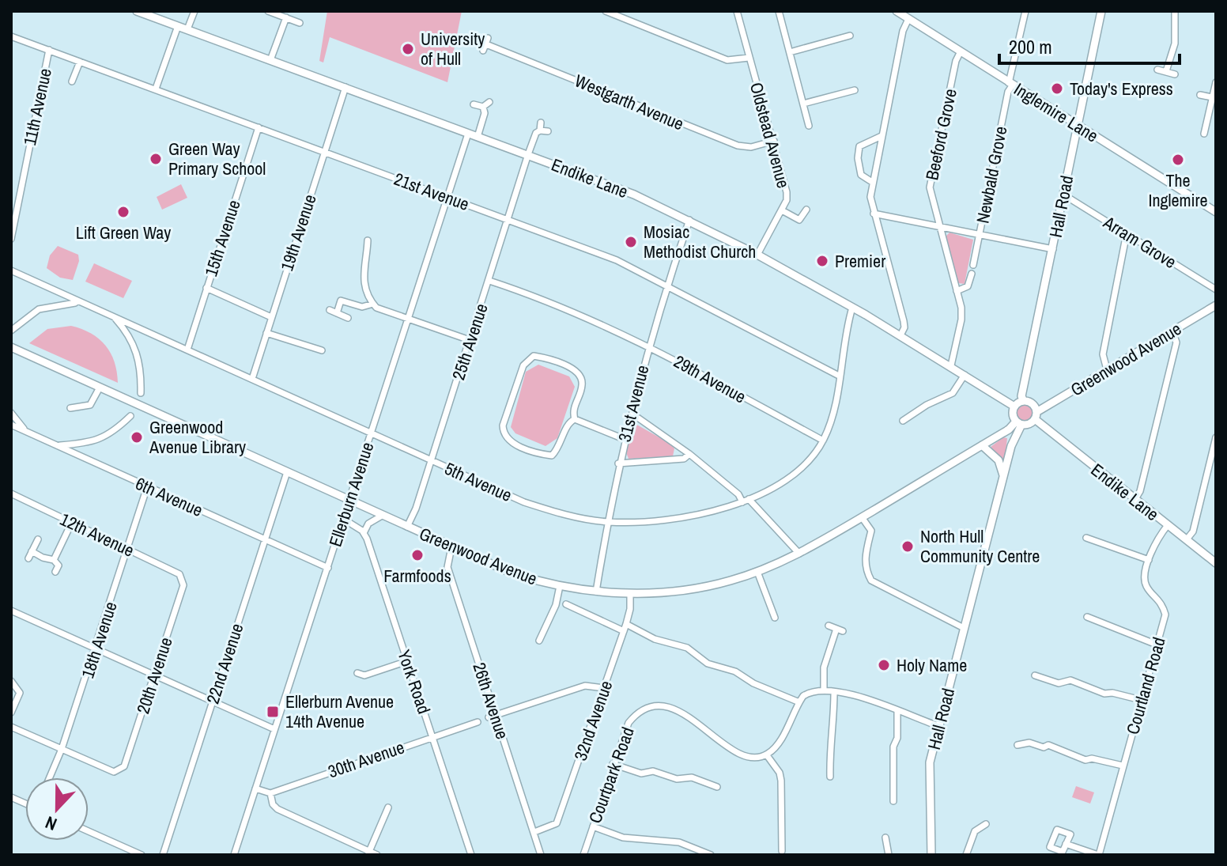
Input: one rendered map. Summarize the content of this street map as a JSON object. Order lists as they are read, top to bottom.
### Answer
{
  "streets": {
    "street": [
      "Westgarth Avenue",
      "11th Avenue",
      "Inglemire Lane",
      "Beeford Grove",
      "Oldstead Avenue",
      "Newbald Grove",
      "Endike Lane",
      "21st Avenue",
      "Hall Road",
      "19th Avenue",
      "15th Avenue",
      "Arram Grove",
      "25th Avenue",
      "Greenwood Avenue",
      "29th Avenue",
      "31st Avenue",
      "5th Avenue",
      "Ellerburn Avenue",
      "6th Avenue",
      "12th Avenue",
      "18th Avenue",
      "22nd Avenue",
      "20th Avenue",
      "York Road",
      "Courtland Road",
      "26th Avenue",
      "32nd Avenue",
      "30th Avenue",
      "Courtpark Road"
    ]
  },
  "crossings": [
    ["Westgarth Avenue", "Oldstead Avenue"],
    ["11th Avenue", "21st Avenue"],
    ["Inglemire Lane", "Beeford Grove"],
    ["Inglemire Lane", "Newbald Grove"],
    ["Inglemire Lane", "Hall Road"],
    ["Oldstead Avenue", "Endike Lane"],
    ["Endike Lane", "Hall Road"],
    ["Endike Lane", "19th Avenue"],
    ["Endike Lane", "25th Avenue"],
    ["Endike Lane", "Greenwood Avenue"],
    ["Endike Lane", "31st Avenue"],
    ["Endike Lane", "5th Avenue"],
    ["Endike Lane", "Ellerburn Avenue"],
    ["Endike Lane", "Courtland Road"],
    ["21st Avenue", "19th Avenue"],
    ["21st Avenue", "15th Avenue"],
    ["21st Avenue", "25th Avenue"],
    ["21st Avenue", "31st Avenue"],
    ["21st Avenue", "5th Avenue"],
    ["21st Avenue", "Ellerburn Avenue"],
    ["Hall Road", "Arram Grove"],
    ["Hall Road", "Greenwood Avenue"],
    ["19th Avenue", "5th Avenue"],
    ["15th Avenue", "5th Avenue"],
    ["25th Avenue", "Greenwood Avenue"],
    ["25th Avenue", "29th Avenue"],
    ["25th Avenue", "5th Avenue"],
    ["Greenwood Avenue", "31st Avenue"],
    ["Greenwood Avenue", "Ellerburn Avenue"],
    ["Greenwood Avenue", "22nd Avenue"],
    ["Greenwood Avenue", "26th Avenue"],
    ["Greenwood Avenue", "32nd Avenue"],
    ["29th Avenue", "31st Avenue"],
    ["29th Avenue", "5th Avenue"],
    ["31st Avenue", "5th Avenue"],
    ["5th Avenue", "Ellerburn Avenue"],
    ["Ellerburn Avenue", "6th Avenue"],
    ["6th Avenue", "18th Avenue"],
    ["6th Avenue", "22nd Avenue"],
    ["12th Avenue", "18th Avenue"],
    ["12th Avenue", "20th Avenue"],
    ["18th Avenue", "20th Avenue"],
    ["York Road", "30th Avenue"],
    ["26th Avenue", "32nd Avenue"]
  ],
  "places": {
    "other": [
      "University of Hull",
      "Today's Express",
      "Green Way Primary School",
      "The Inglemire",
      "Lift Green Way",
      "Mosiac Methodist Church",
      "Premier",
      "Greenwood Avenue Library",
      "North Hull Community Centre",
      "Farmfoods",
      "Holy Name"
    ],
    "transit": ["Ellerburn Avenue 14th Avenue"]
  },
  "scale_bar": "200 m",
  "north": "bottom"
}
